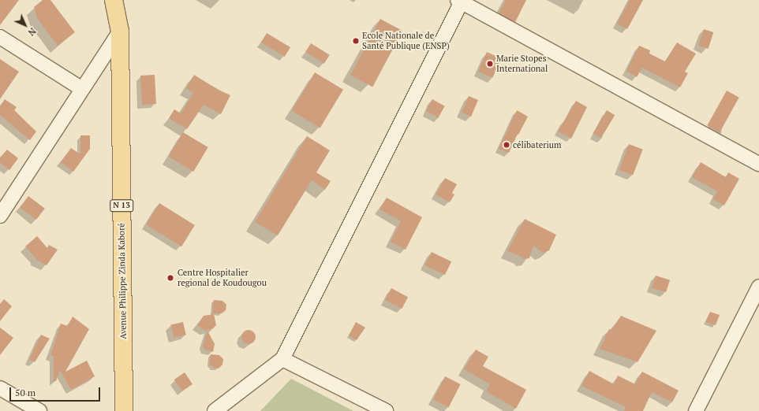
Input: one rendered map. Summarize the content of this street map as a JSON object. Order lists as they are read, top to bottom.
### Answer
{
  "streets": {
    "main road": ["N 13", "Avenue Philippe Zinda Kaboré"]
  },
  "places": [
    "Ecole Nationale de Santé Publique (ENSP)",
    "Marie Stopes International",
    "célibaterium",
    "Centre Hospitalier regional de Koudougou"
  ],
  "scale_bar": "50 m",
  "north": "bottom right"
}
